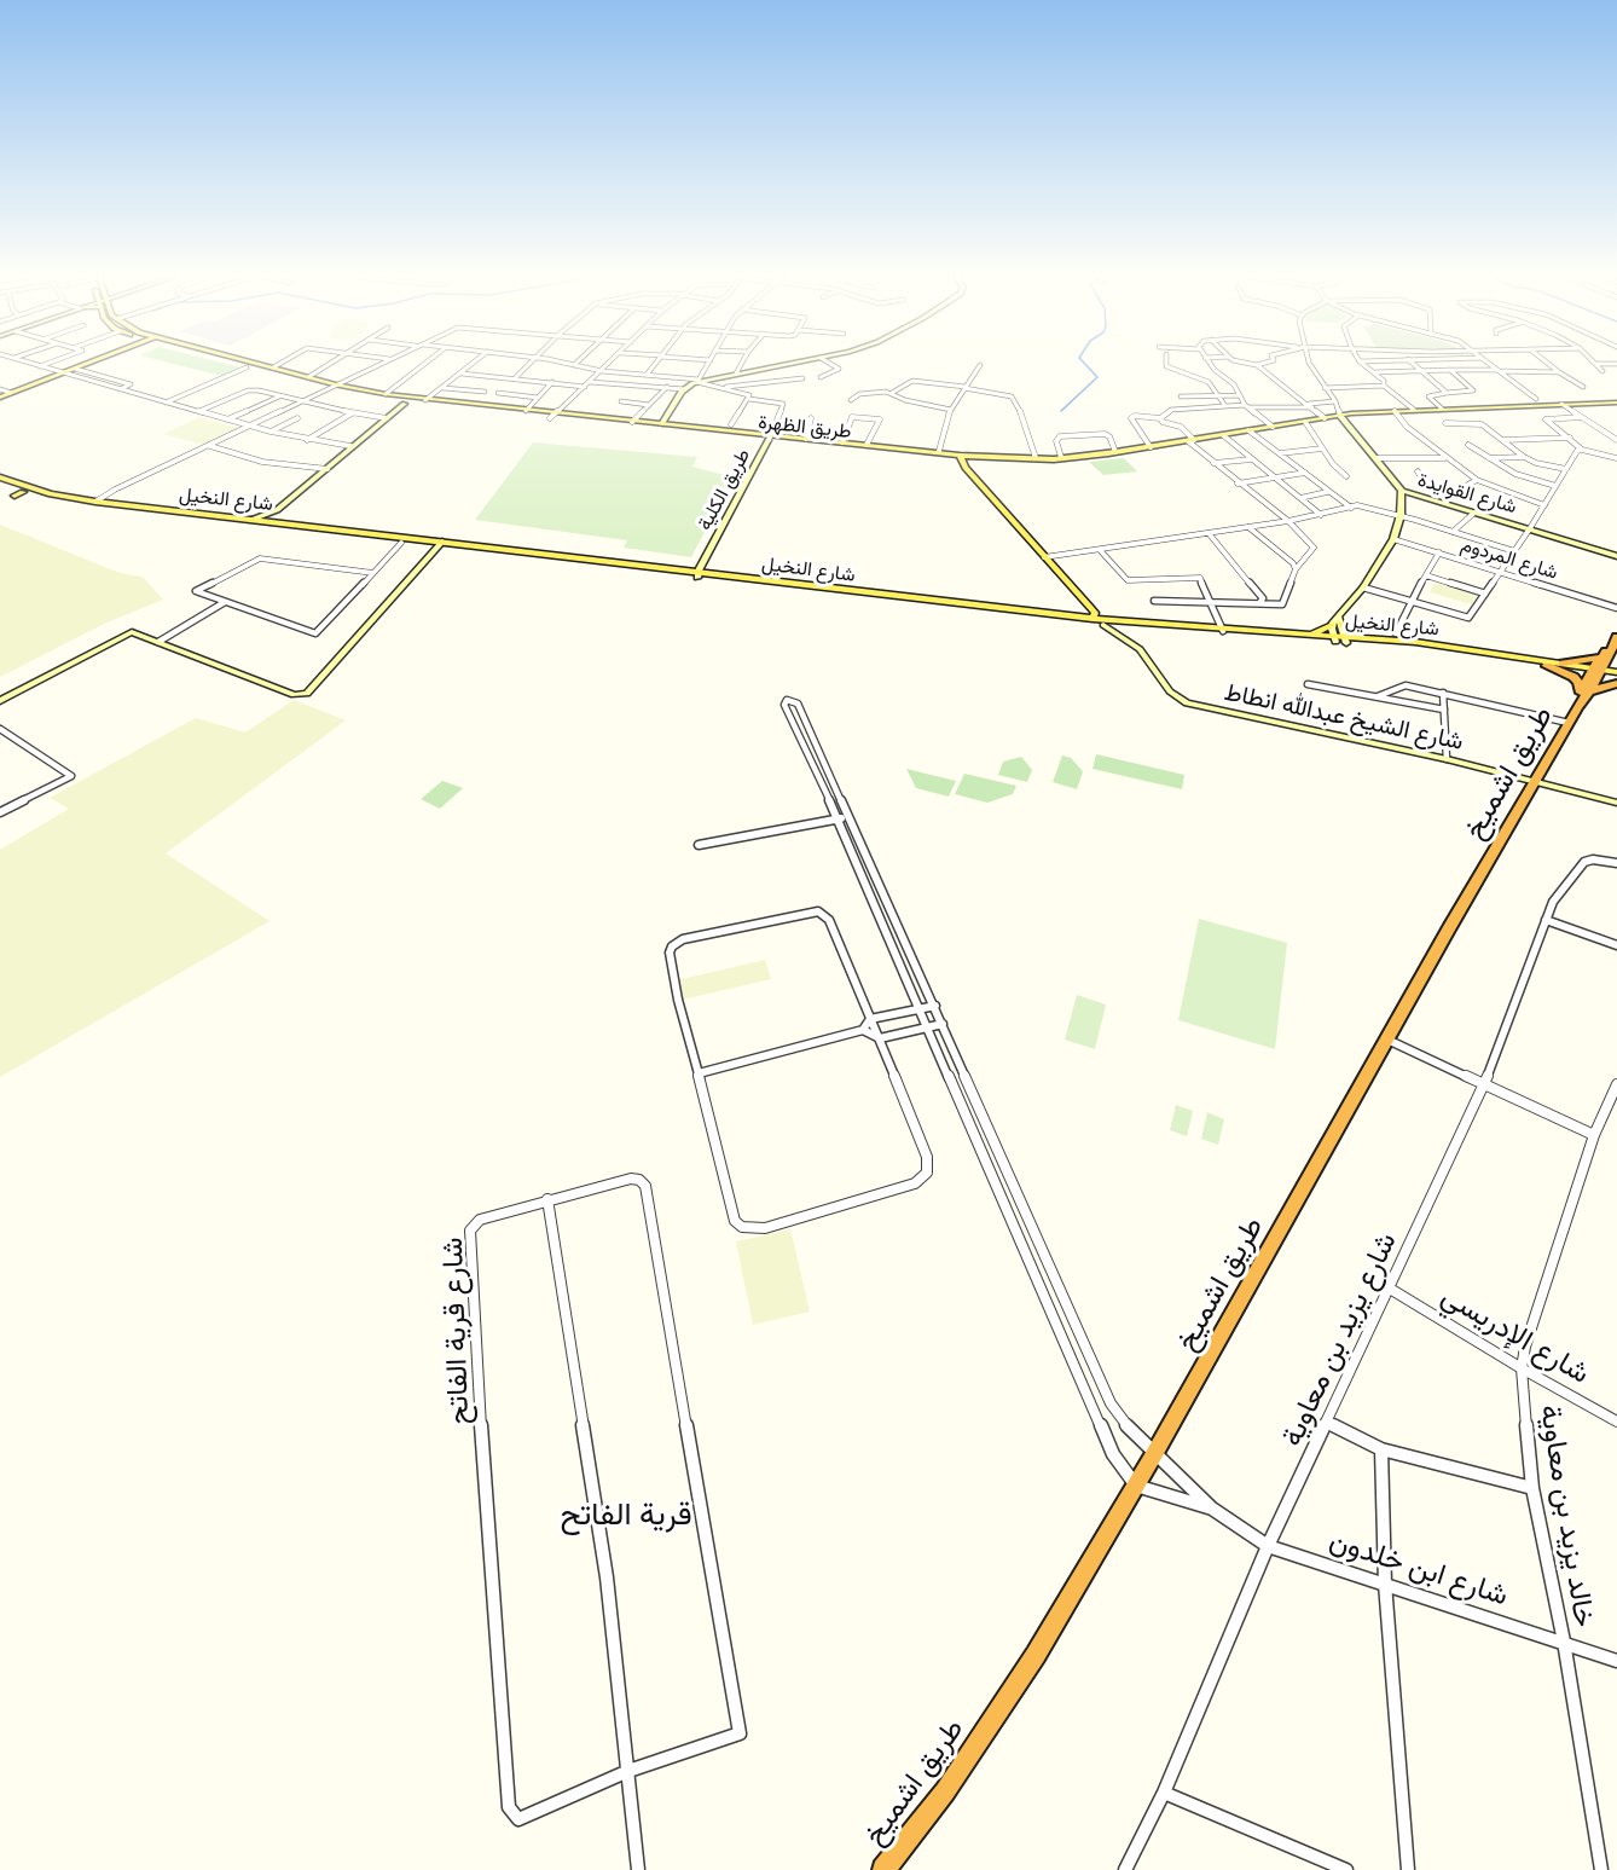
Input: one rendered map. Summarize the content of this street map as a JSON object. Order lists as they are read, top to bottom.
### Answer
{
  "streets": {
    "highway": ["طريق اشميخ"],
    "main road": [
      "طريق الظهرة",
      "طريق الكلية",
      "شارع القوايدة",
      "شارع النخيل",
      "شارع الشيخ عبدالله انطاط"
    ],
    "street": [
      "شارع المردوم",
      "شارع قرية الفاتح",
      "شارع الإدريسي",
      "شارع يزيد بن معاوية",
      "خالد يزيد بن معاوية",
      "شارع ابن خلدون"
    ]
  },
  "crossings": [
    ["طريق الظهرة", "طريق الكلية"],
    ["طريق الظهرة", "شارع القوايدة"],
    ["طريق الظهرة", "شارع الشيخ عبدالله انطاط"],
    ["طريق الكلية", "شارع النخيل"],
    ["شارع النخيل", "شارع الشيخ عبدالله انطاط"],
    ["شارع النخيل", "طريق اشميخ"],
    ["شارع الشيخ عبدالله انطاط", "طريق اشميخ"],
    ["شارع الإدريسي", "شارع يزيد بن معاوية"],
    ["شارع الإدريسي", "خالد يزيد بن معاوية"],
    ["شارع يزيد بن معاوية", "شارع ابن خلدون"],
    ["خالد يزيد بن معاوية", "شارع ابن خلدون"]
  ],
  "districts": ["قرية الفاتح"]
}
